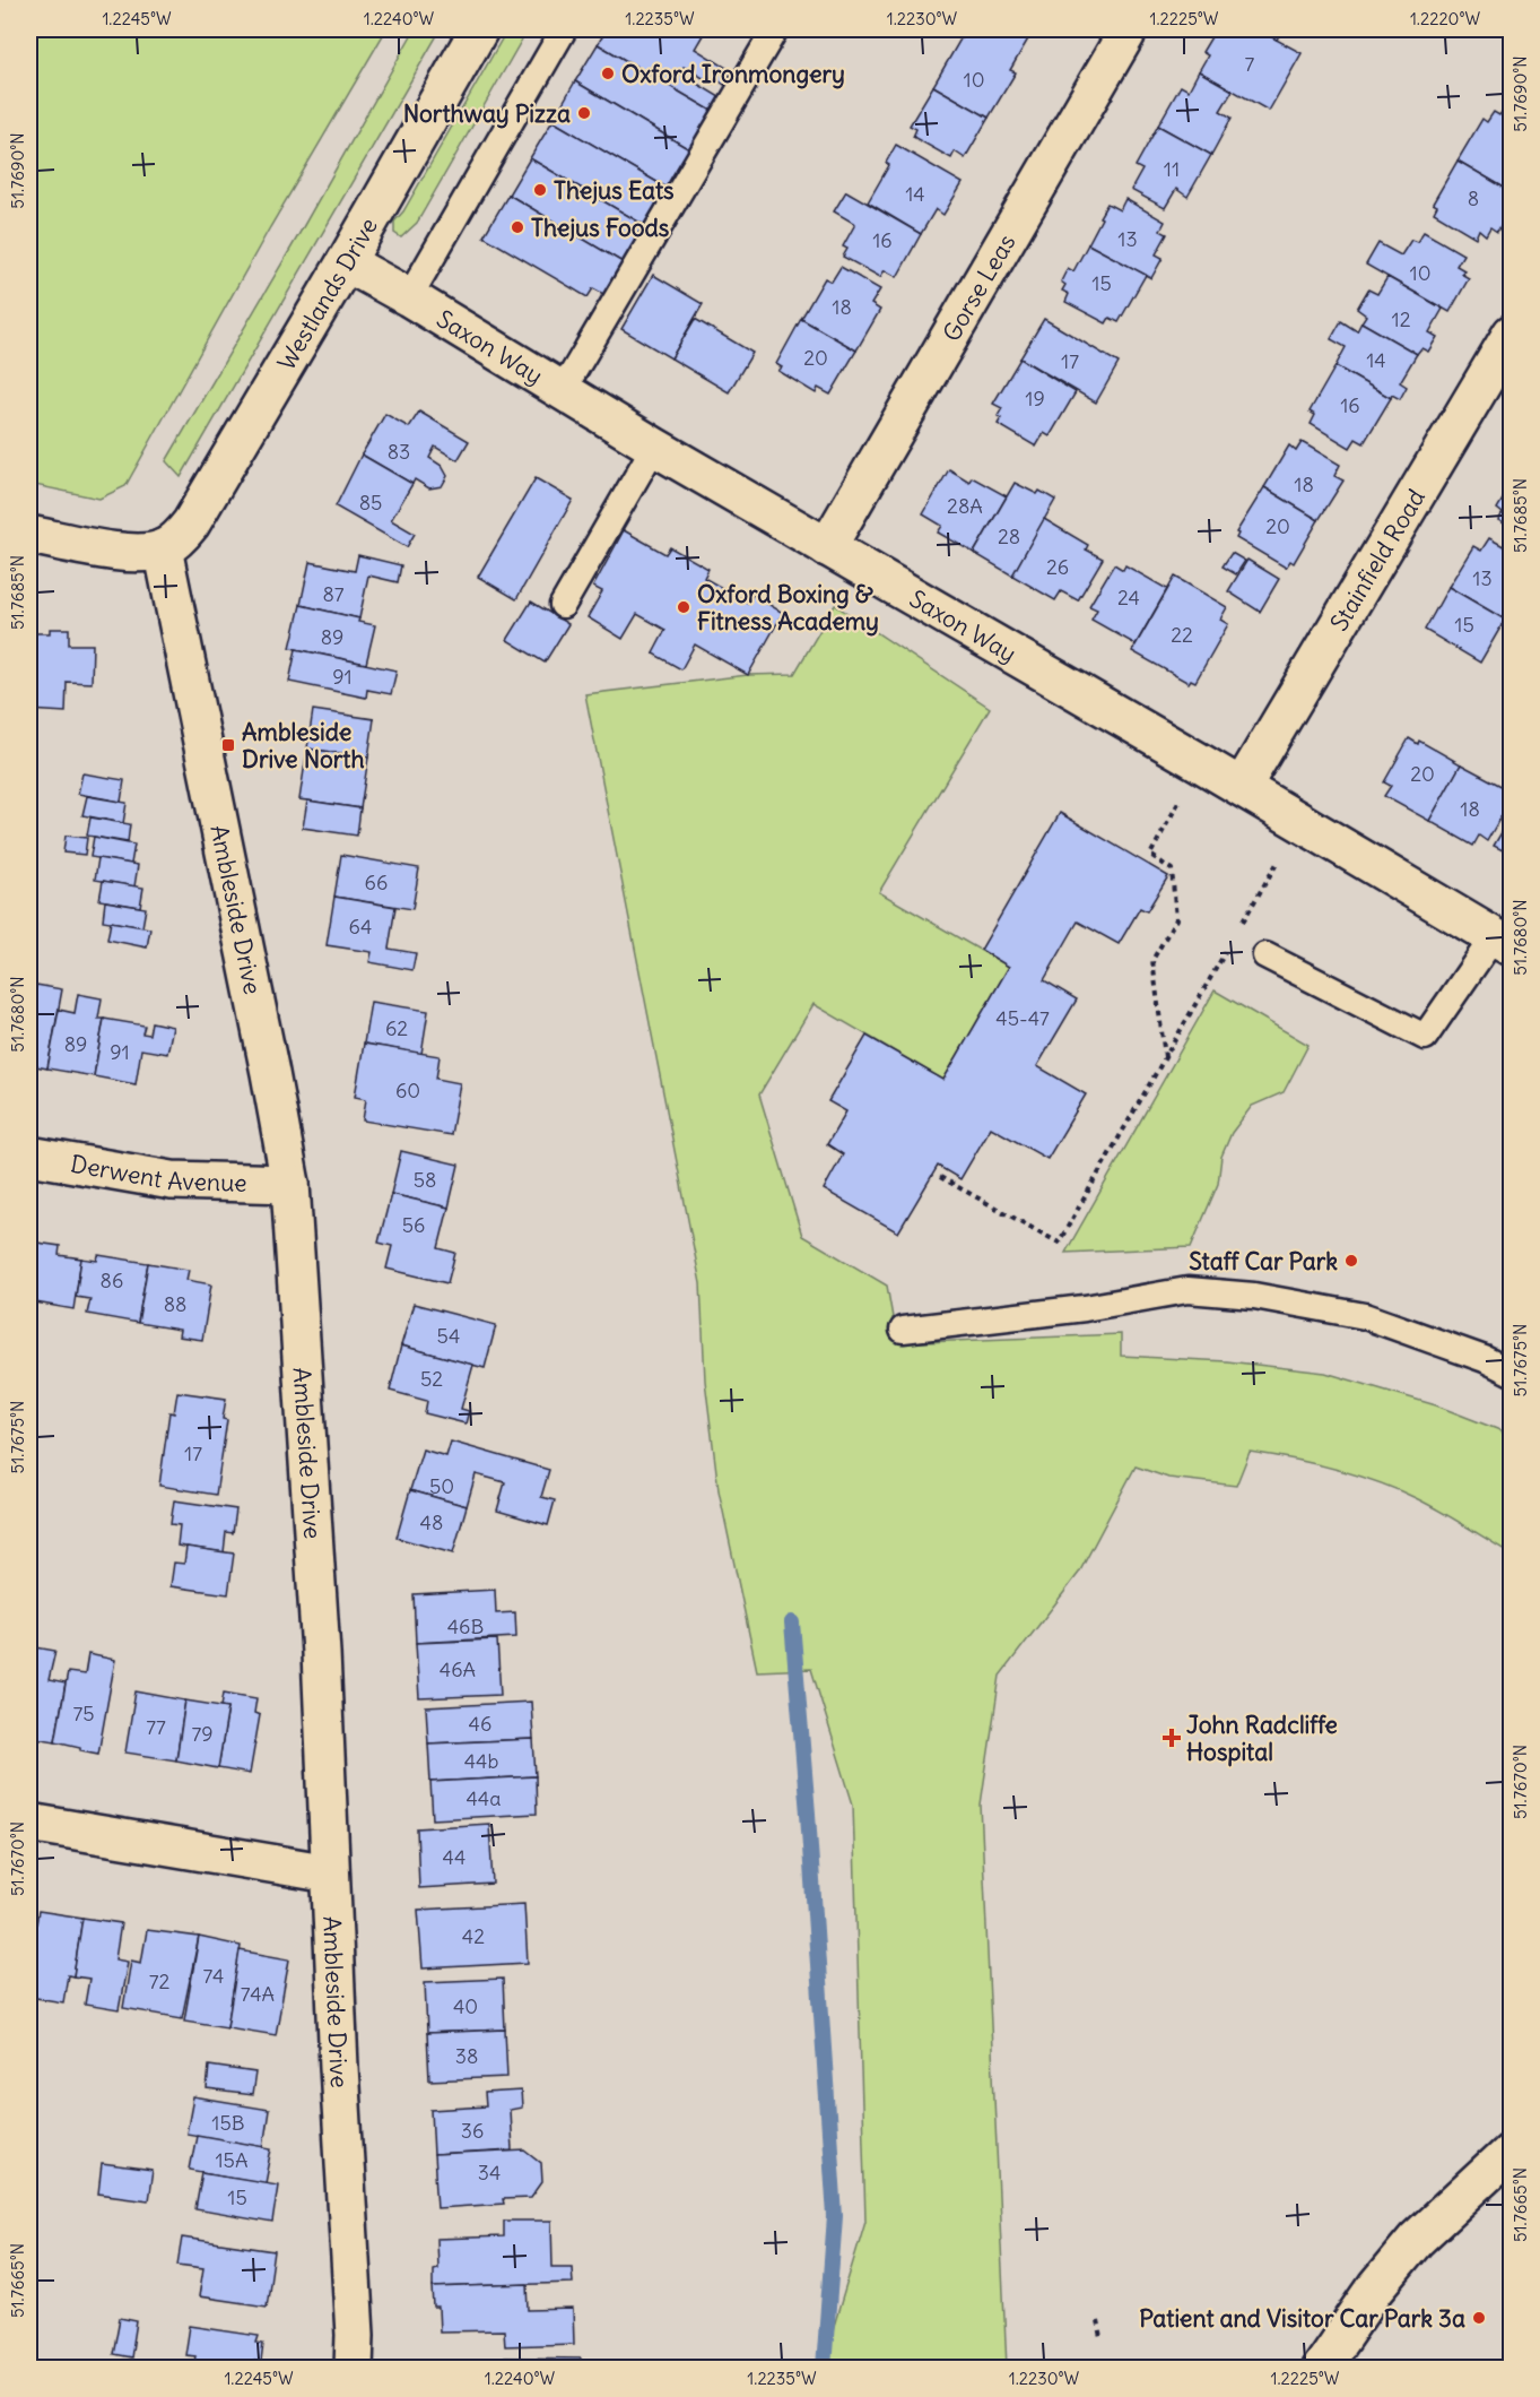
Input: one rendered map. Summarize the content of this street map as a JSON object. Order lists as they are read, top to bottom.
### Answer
{
  "streets": {
    "street": [
      "Gorse Leas",
      "Westlands Drive",
      "Saxon Way",
      "Stainfield Road",
      "Ambleside Drive",
      "Derwent Avenue"
    ]
  },
  "crossings": [
    ["Gorse Leas", "Saxon Way"],
    ["Westlands Drive", "Saxon Way"],
    ["Westlands Drive", "Ambleside Drive"],
    ["Saxon Way", "Stainfield Road"],
    ["Ambleside Drive", "Derwent Avenue"]
  ],
  "places": {
    "other": [
      "Oxford Ironmongery",
      "Northway Pizza",
      "Thejus Eats",
      "Thejus Foods",
      "Oxford Boxing & Fitness Academy",
      "Staff Car Park",
      "Patient and Visitor Car Park 3a"
    ],
    "transit": ["Ambleside Drive North"],
    "health": ["John Radcliffe Hospital"]
  },
  "house_numbers": [
    "7",
    "10",
    "11",
    "14",
    "8",
    "13",
    "16",
    "10",
    "15",
    "18",
    "12",
    "20",
    "14",
    "17",
    "19",
    "16",
    "83",
    "18",
    "85",
    "28A",
    "20",
    "28",
    "26",
    "13",
    "87",
    "24",
    "15",
    "22",
    "89",
    "91",
    "20",
    "18",
    "66",
    "64",
    "45-47",
    "62",
    "89",
    "91",
    "60",
    "58",
    "56",
    "86",
    "88",
    "54",
    "52",
    "17",
    "50",
    "48",
    "46B",
    "46A",
    "75",
    "46",
    "77",
    "79",
    "44b",
    "44a",
    "44",
    "42",
    "74",
    "72",
    "74A",
    "40",
    "38",
    "15B",
    "36",
    "15A",
    "34",
    "15"
  ],
  "coordinates": [
    "1.2245°W",
    "1.2240°W",
    "1.2235°W",
    "1.2230°W",
    "1.2225°W",
    "1.2220°W",
    "51.7690°N",
    "51.7685°N",
    "51.7680°N",
    "51.7675°N",
    "51.7670°N",
    "51.7665°N"
  ]
}
